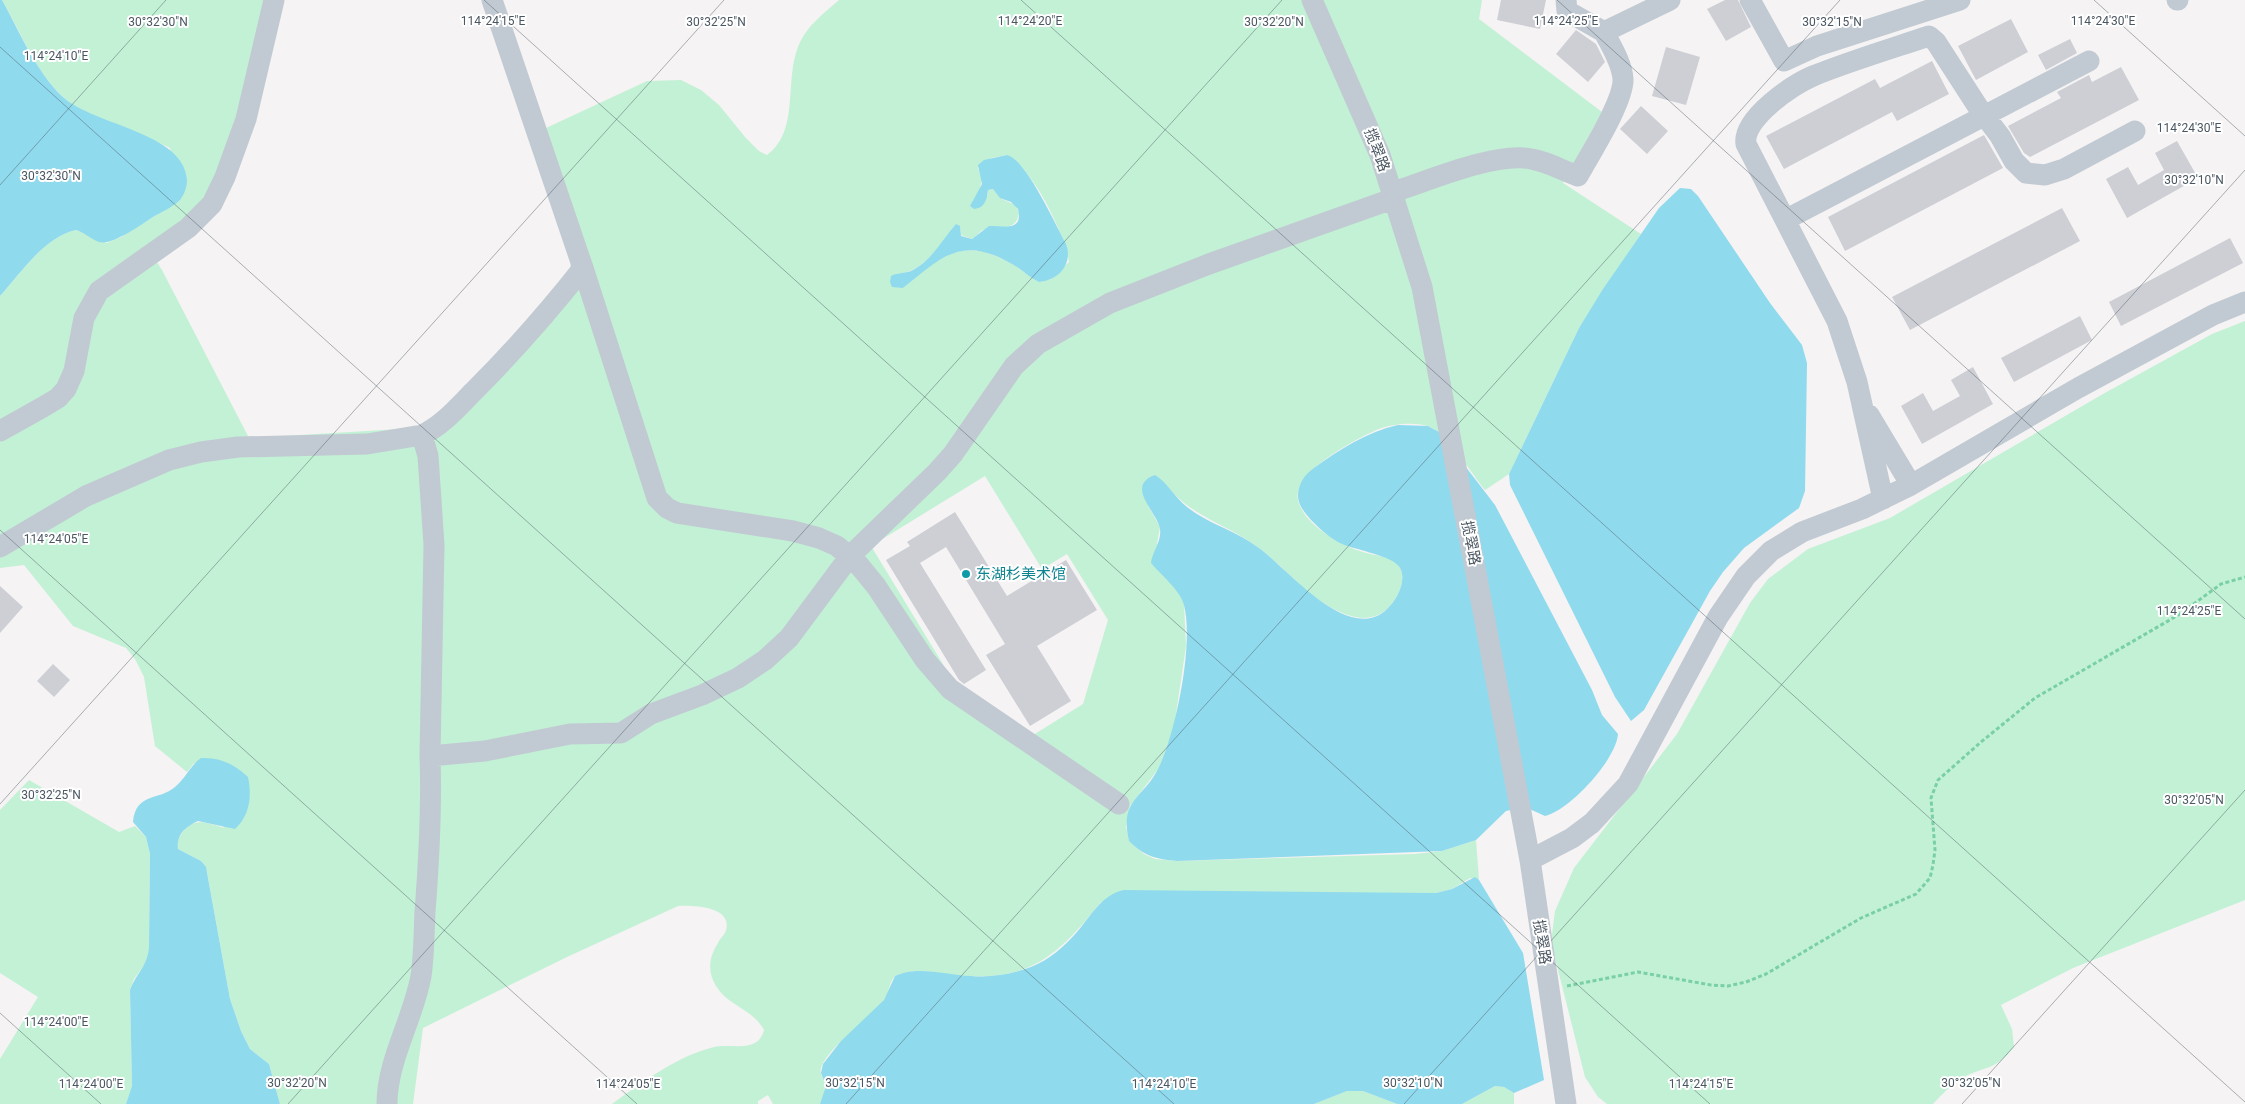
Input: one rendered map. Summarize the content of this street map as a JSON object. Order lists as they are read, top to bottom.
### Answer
{
  "streets": {
    "street": ["揽翠路"]
  },
  "places": ["东湖杉美术馆"],
  "coordinates": [
    "114°24'15\"E",
    "114°24'20\"E",
    "114°24'25\"E",
    "114°24'30\"E",
    "30°32'30\"N",
    "30°32'25\"N",
    "30°32'20\"N",
    "30°32'15\"N",
    "114°24'10\"E",
    "30°32'10\"N",
    "114°24'05\"E",
    "30°32'05\"N",
    "114°24'00\"E"
  ]
}
